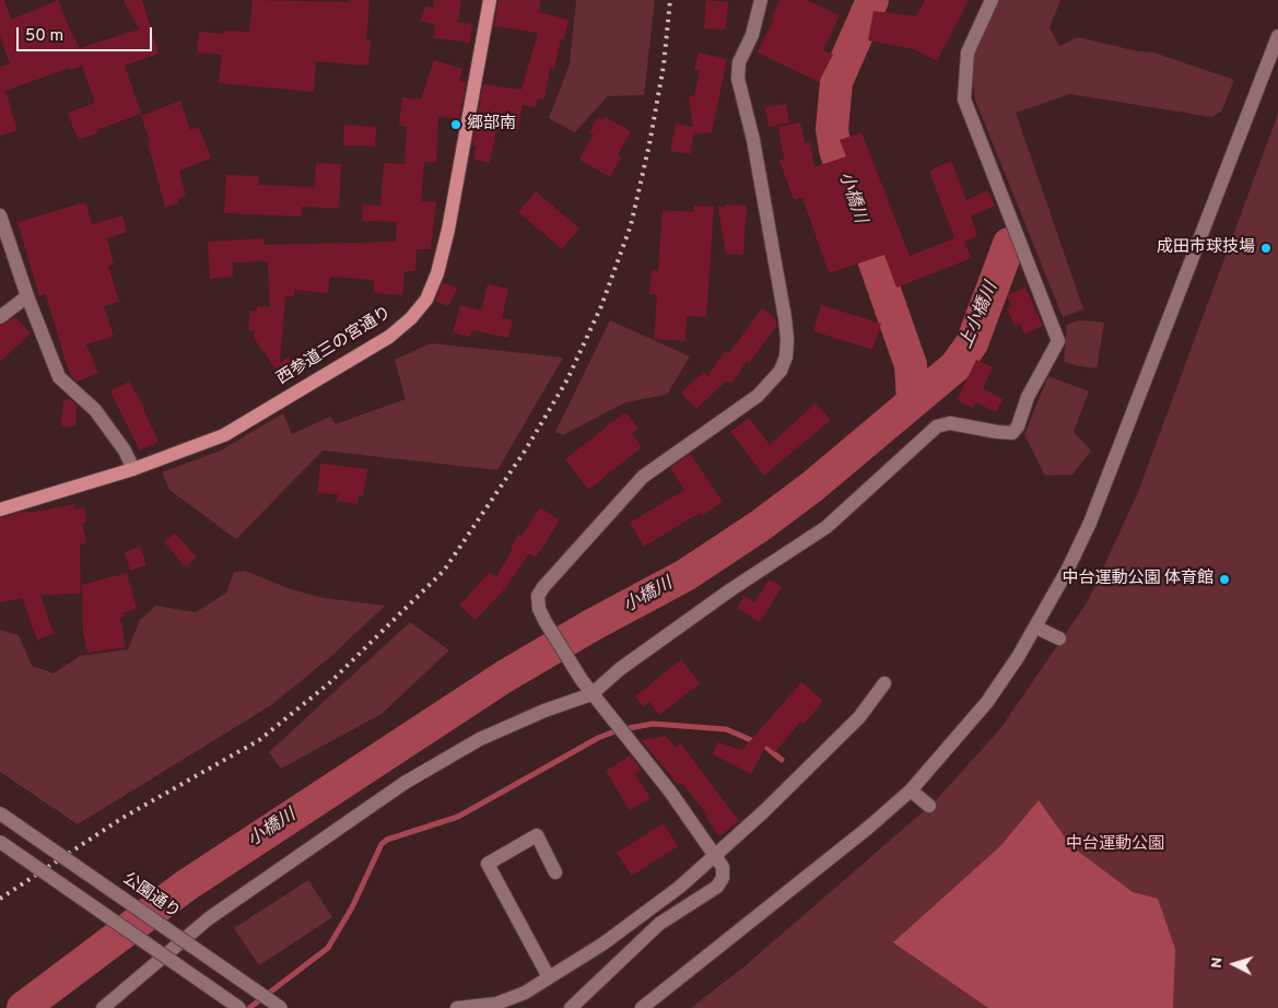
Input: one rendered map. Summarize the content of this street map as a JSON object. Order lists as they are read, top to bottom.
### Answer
{
  "streets": {
    "main road": ["西参道三の宮通り"],
    "street": ["公園通り"]
  },
  "water": ["小橋川", "上小橋川"],
  "parks": ["中台運動公園"],
  "places": ["郷部南", "成田市球技場", "中台運動公園 体育館"],
  "scale_bar": "50 m",
  "north": "left"
}
